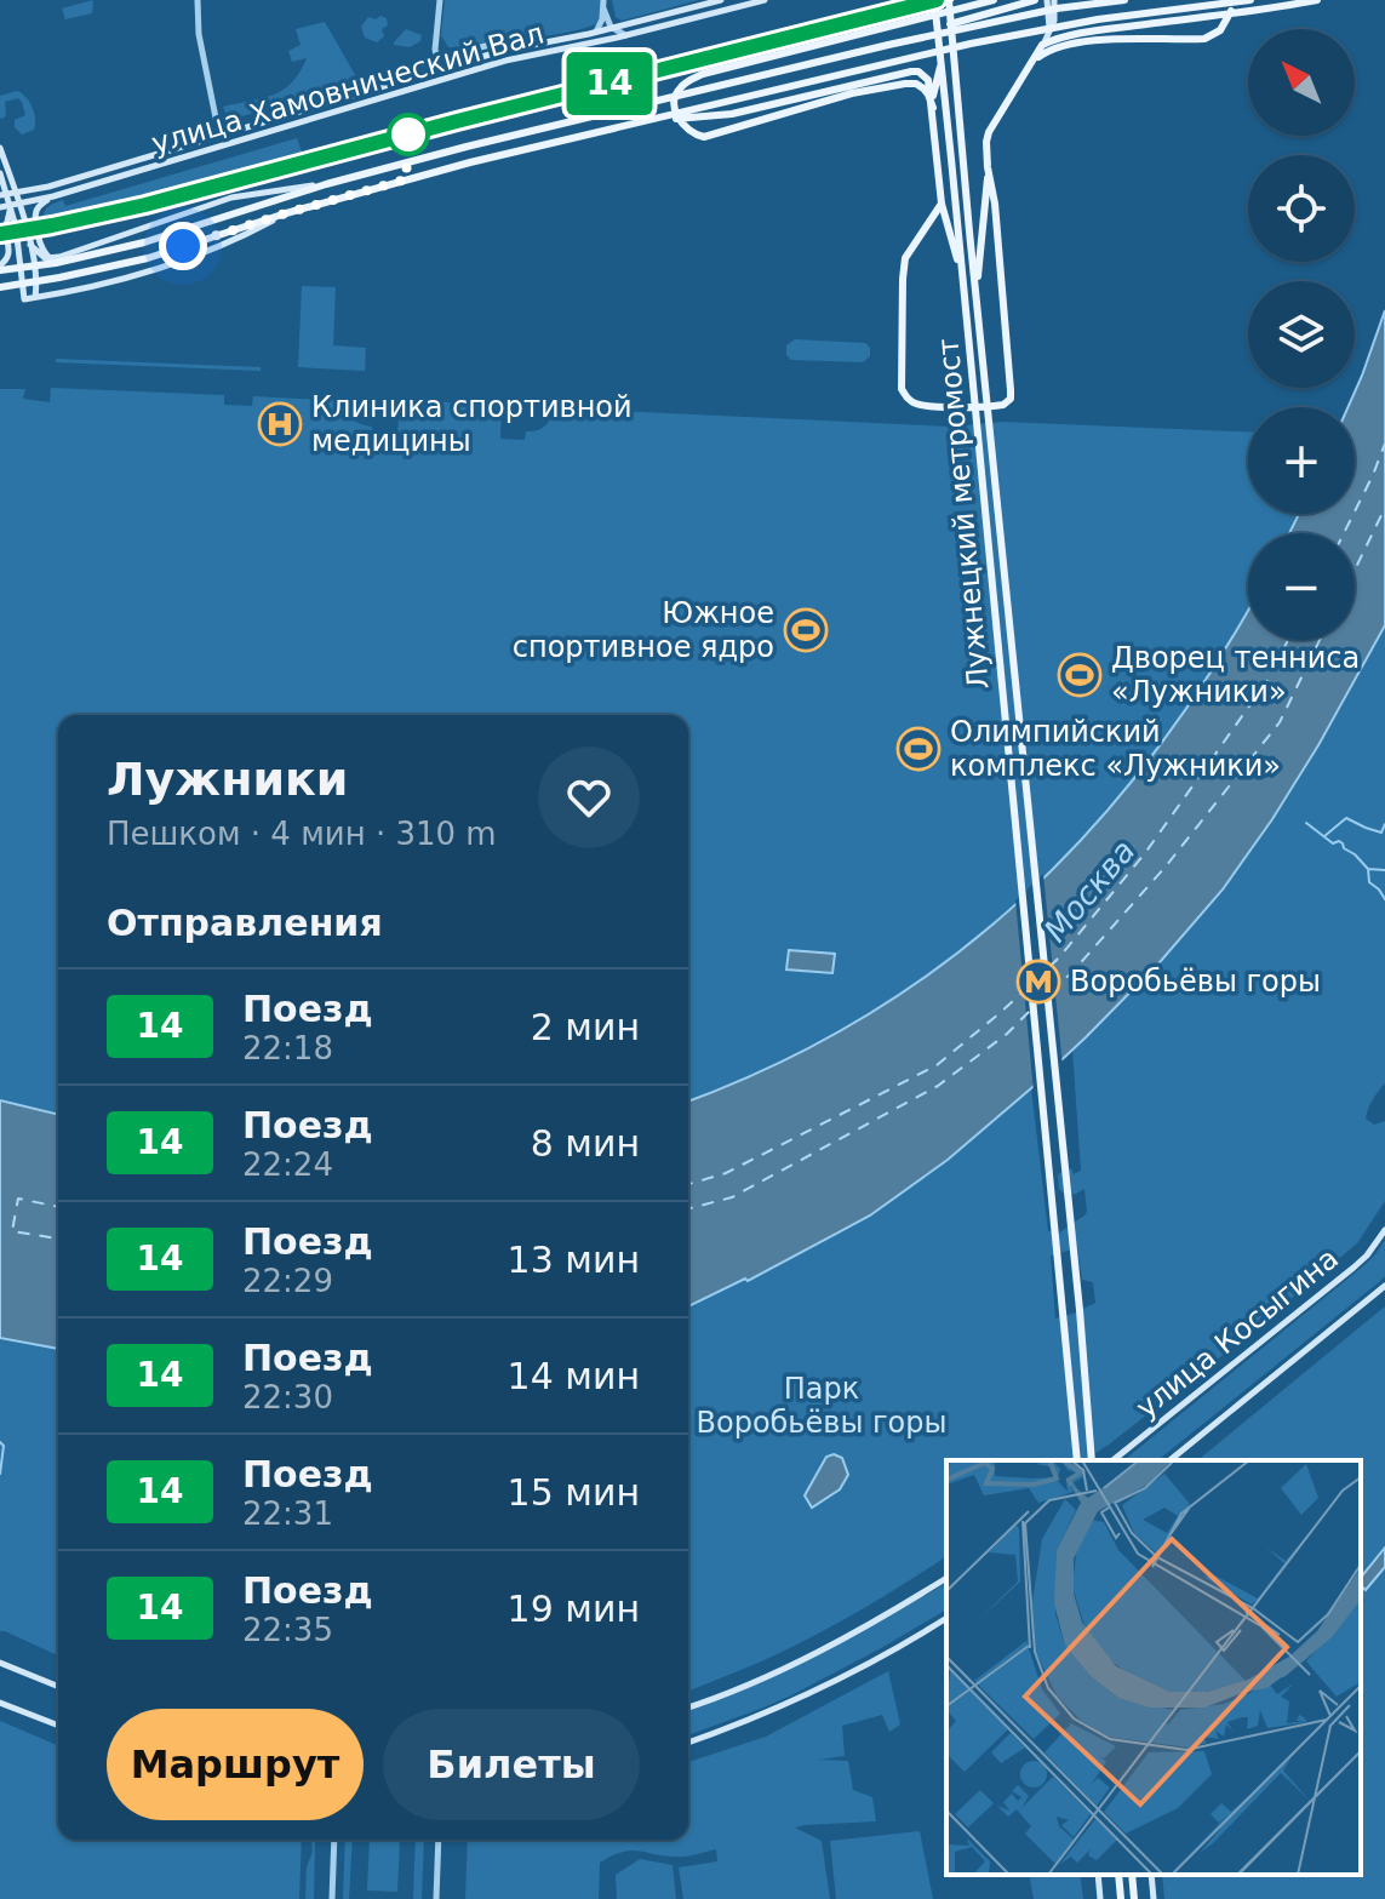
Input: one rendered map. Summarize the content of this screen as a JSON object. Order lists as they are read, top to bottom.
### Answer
{
  "streets": {
    "main road": ["улица Хамовнический Вал", "Лужнецкий метромост", "улица Косыгина"]
  },
  "water": ["Москва"],
  "parks": ["Парк Воробьёвы горы"],
  "places": {
    "hospital": ["Клиника спортивной медицины"],
    "sports": ["Южное спортивное ядро", "Дворец тенниса «Лужники»", "Олимпийский комплекс «Лужники»"],
    "metro station": ["Воробьёвы горы"]
  },
  "north": "top left",
  "page": {
    "on_map": "14",
    "map_buttons": ["+", "−"],
    "heading": [
      ["Лужники", "Пешком · 4 мин · 310 m"],
      "Отправления"
    ],
    "list": [
      {
        "mark": "14",
        "name": "Поезд",
        "note": "22:18",
        "value": "2 мин"
      },
      {
        "mark": "14",
        "name": "Поезд",
        "note": "22:24",
        "value": "8 мин"
      },
      {
        "mark": "14",
        "name": "Поезд",
        "note": "22:29",
        "value": "13 мин"
      },
      {
        "mark": "14",
        "name": "Поезд",
        "note": "22:30",
        "value": "14 мин"
      },
      {
        "mark": "14",
        "name": "Поезд",
        "note": "22:31",
        "value": "15 мин"
      },
      {
        "mark": "14",
        "name": "Поезд",
        "note": "22:35",
        "value": "19 мин"
      }
    ],
    "buttons": ["Маршрут", "Билеты"]
  }
}
